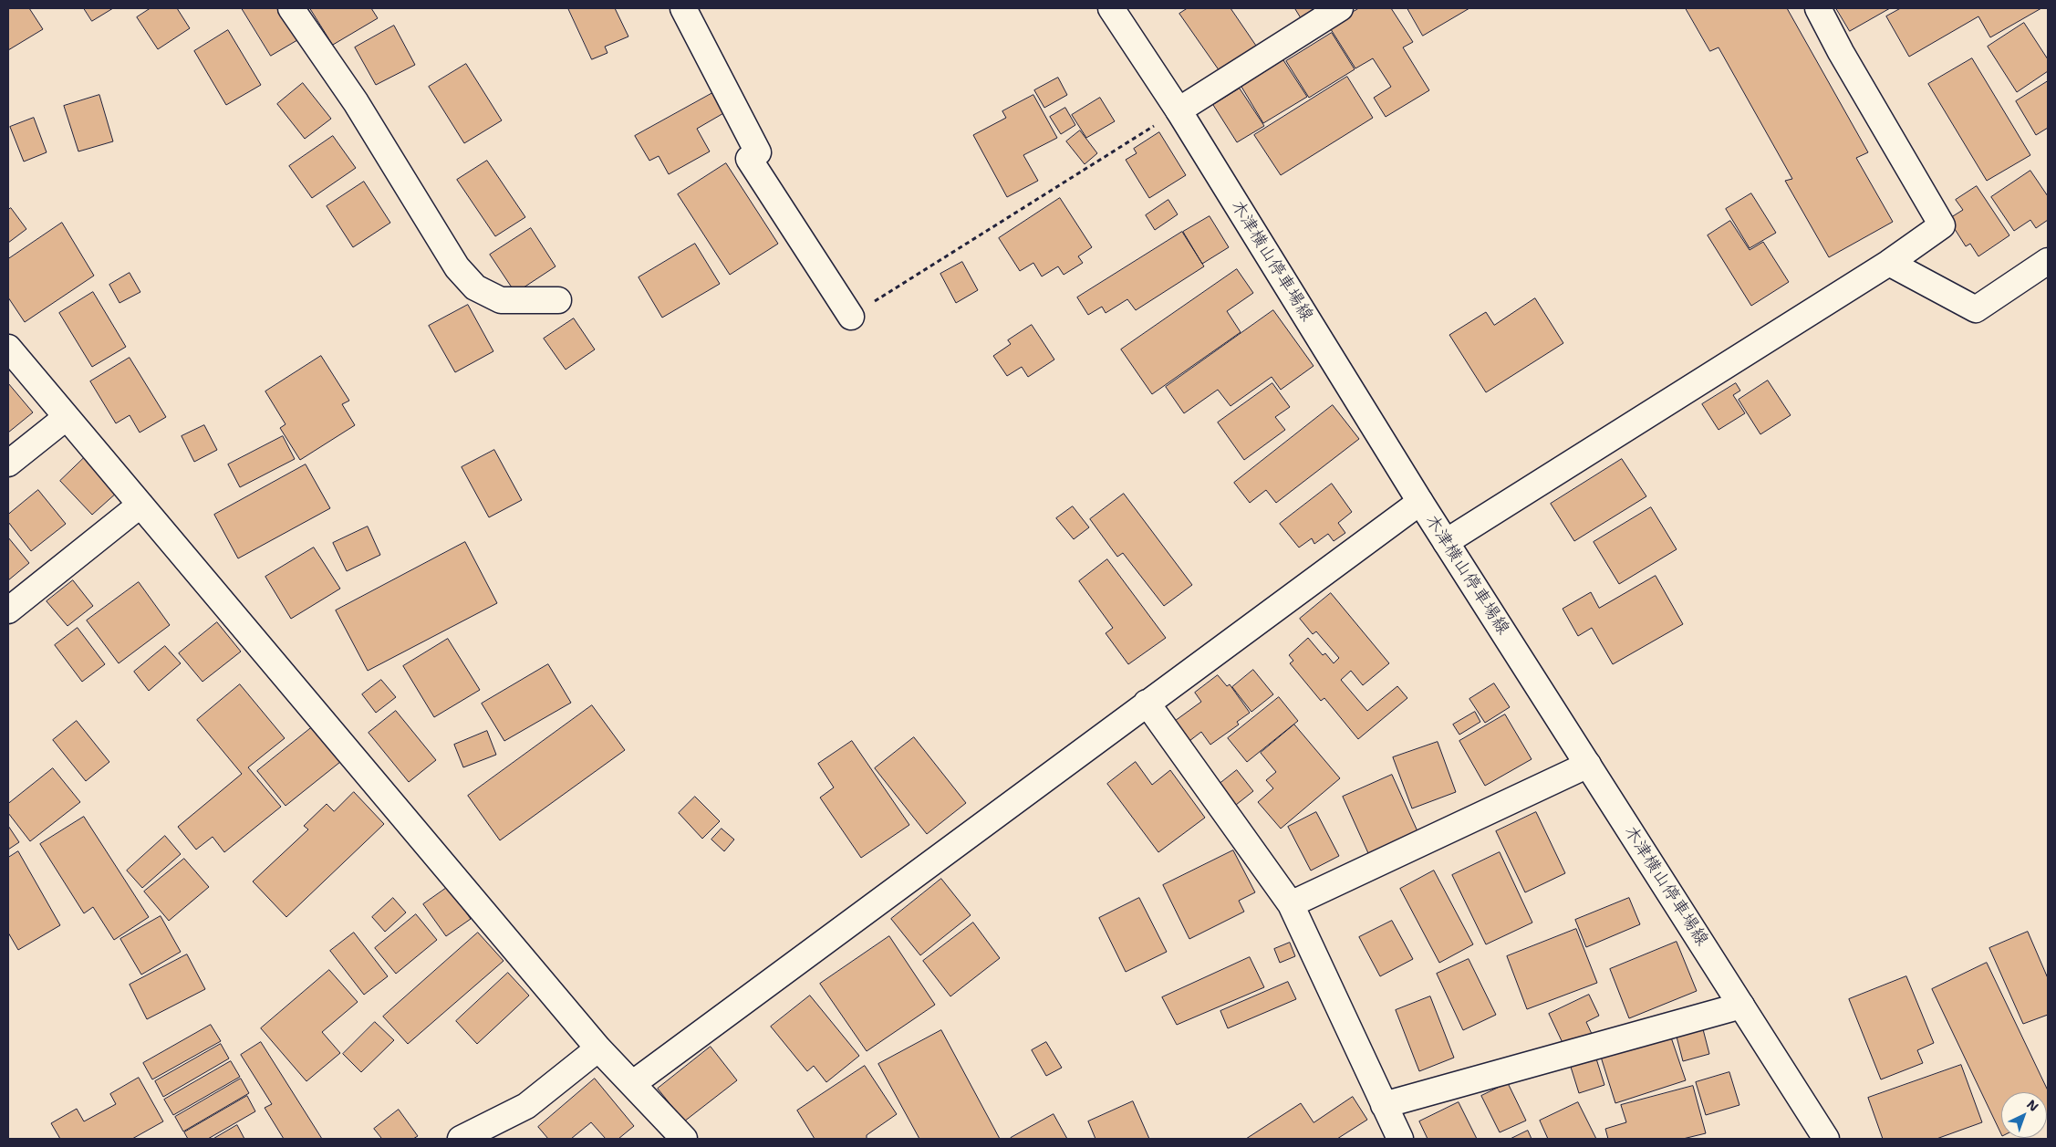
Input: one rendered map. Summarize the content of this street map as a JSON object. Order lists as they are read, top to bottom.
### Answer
{
  "streets": {
    "street": ["木津横山停車場線"]
  },
  "north": "top right"
}
